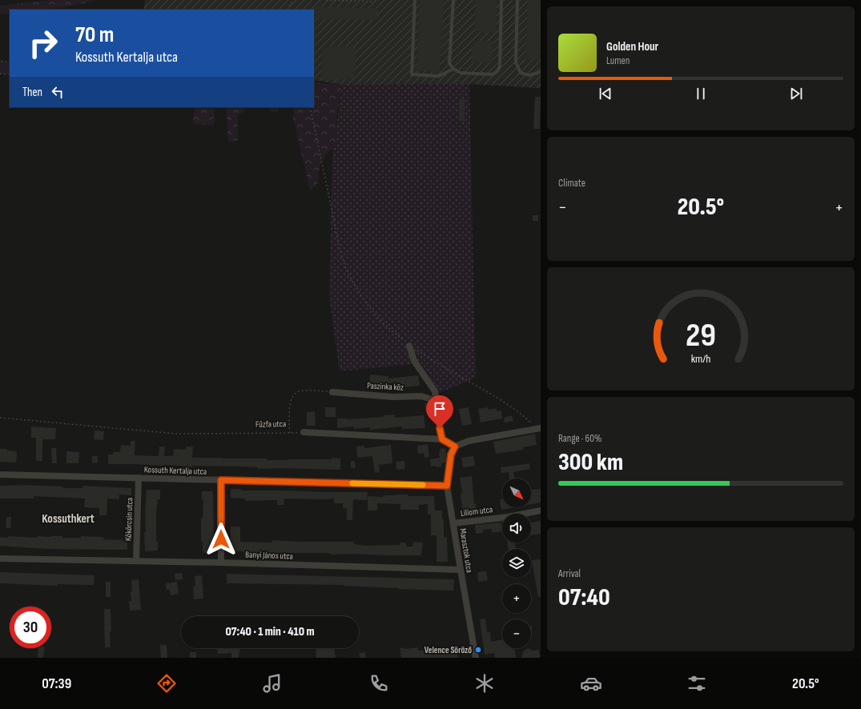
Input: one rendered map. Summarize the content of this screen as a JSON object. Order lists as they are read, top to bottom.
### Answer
{
  "streets": {
    "street": [
      "Paszinka köz",
      "Kossuth Kertalja utca",
      "Liliom utca",
      "Kökörcsin utca",
      "Marasztok utca",
      "Banyi János utca"
    ],
    "path": ["Fűzfa utca"]
  },
  "crossings": [
    ["Kossuth Kertalja utca", "Kökörcsin utca"],
    ["Kossuth Kertalja utca", "Marasztok utca"],
    ["Liliom utca", "Marasztok utca"],
    ["Kökörcsin utca", "Banyi János utca"],
    ["Marasztok utca", "Banyi János utca"]
  ],
  "districts": ["Kossuthkert"],
  "places": ["Velence Söröző"],
  "north": "bottom right",
  "page": {
    "turn": ["70 m", "Kossuth Kertalja utca"],
    "song": ["Golden Hour", "Lumen"],
    "then": "Then",
    "tile": [
      "Climate",
      ["Range · 60%", "300 km"],
      ["Arrival", "07:40"]
    ],
    "heat": ["−", "20.5°", "+"],
    "map_buttons": ["+", "−"],
    "limit": "30",
    "trip": "07:40 · 1 min · 410 m",
    "tabs": ["07:39", "20.5°"],
    "gauge": ["29", "km/h"]
  }
}
